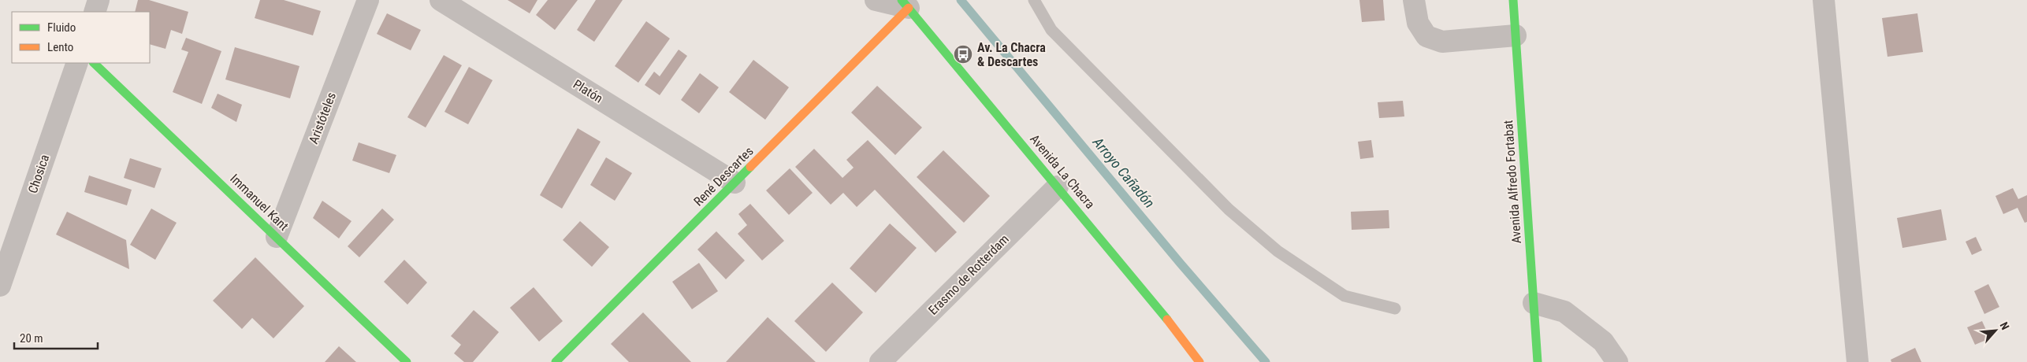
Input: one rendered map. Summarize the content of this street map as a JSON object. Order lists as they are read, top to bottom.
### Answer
{
  "streets": {
    "main road": [
      "Avenida La Chacra",
      "René Descartes",
      "Avenida Alfredo Fortabat",
      "Immanuel Kant"
    ],
    "street": [
      "Platón",
      "Aristóteles",
      "Chosica",
      "Erasmo de Rotterdam"
    ]
  },
  "crossings": [
    ["Platón", "René Descartes"],
    ["Aristóteles", "Immanuel Kant"],
    ["Avenida La Chacra", "René Descartes"],
    ["Avenida La Chacra", "Erasmo de Rotterdam"]
  ],
  "water": ["Arroyo Cañadón"],
  "places": {
    "bus stop": ["Av. La Chacra & Descartes"]
  },
  "legend": ["Fluido", "Lento"],
  "scale_bar": "20 m",
  "north": "top right"
}
